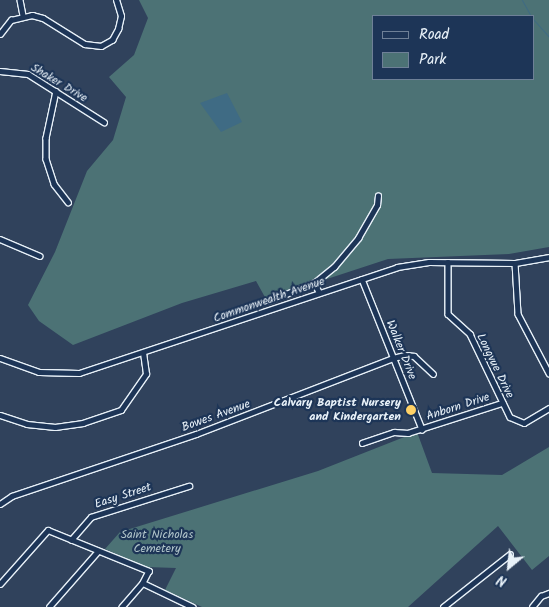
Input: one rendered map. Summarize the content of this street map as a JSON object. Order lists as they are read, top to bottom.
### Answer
{
  "streets": {
    "street": [
      "Shaker Drive",
      "Commonwealth Avenue",
      "Walker Drive",
      "Longvue Drive",
      "Anborn Drive",
      "Bowes Avenue",
      "Easy Street"
    ]
  },
  "crossings": [
    ["Commonwealth Avenue", "Walker Drive"],
    ["Commonwealth Avenue", "Longvue Drive"],
    ["Walker Drive", "Anborn Drive"],
    ["Walker Drive", "Bowes Avenue"],
    ["Longvue Drive", "Anborn Drive"]
  ],
  "parks": ["Saint Nicholas Cemetery"],
  "places": ["Calvary Baptist Nursery and Kindergarten"],
  "legend": ["Road", "Park"],
  "north": "bottom left"
}
